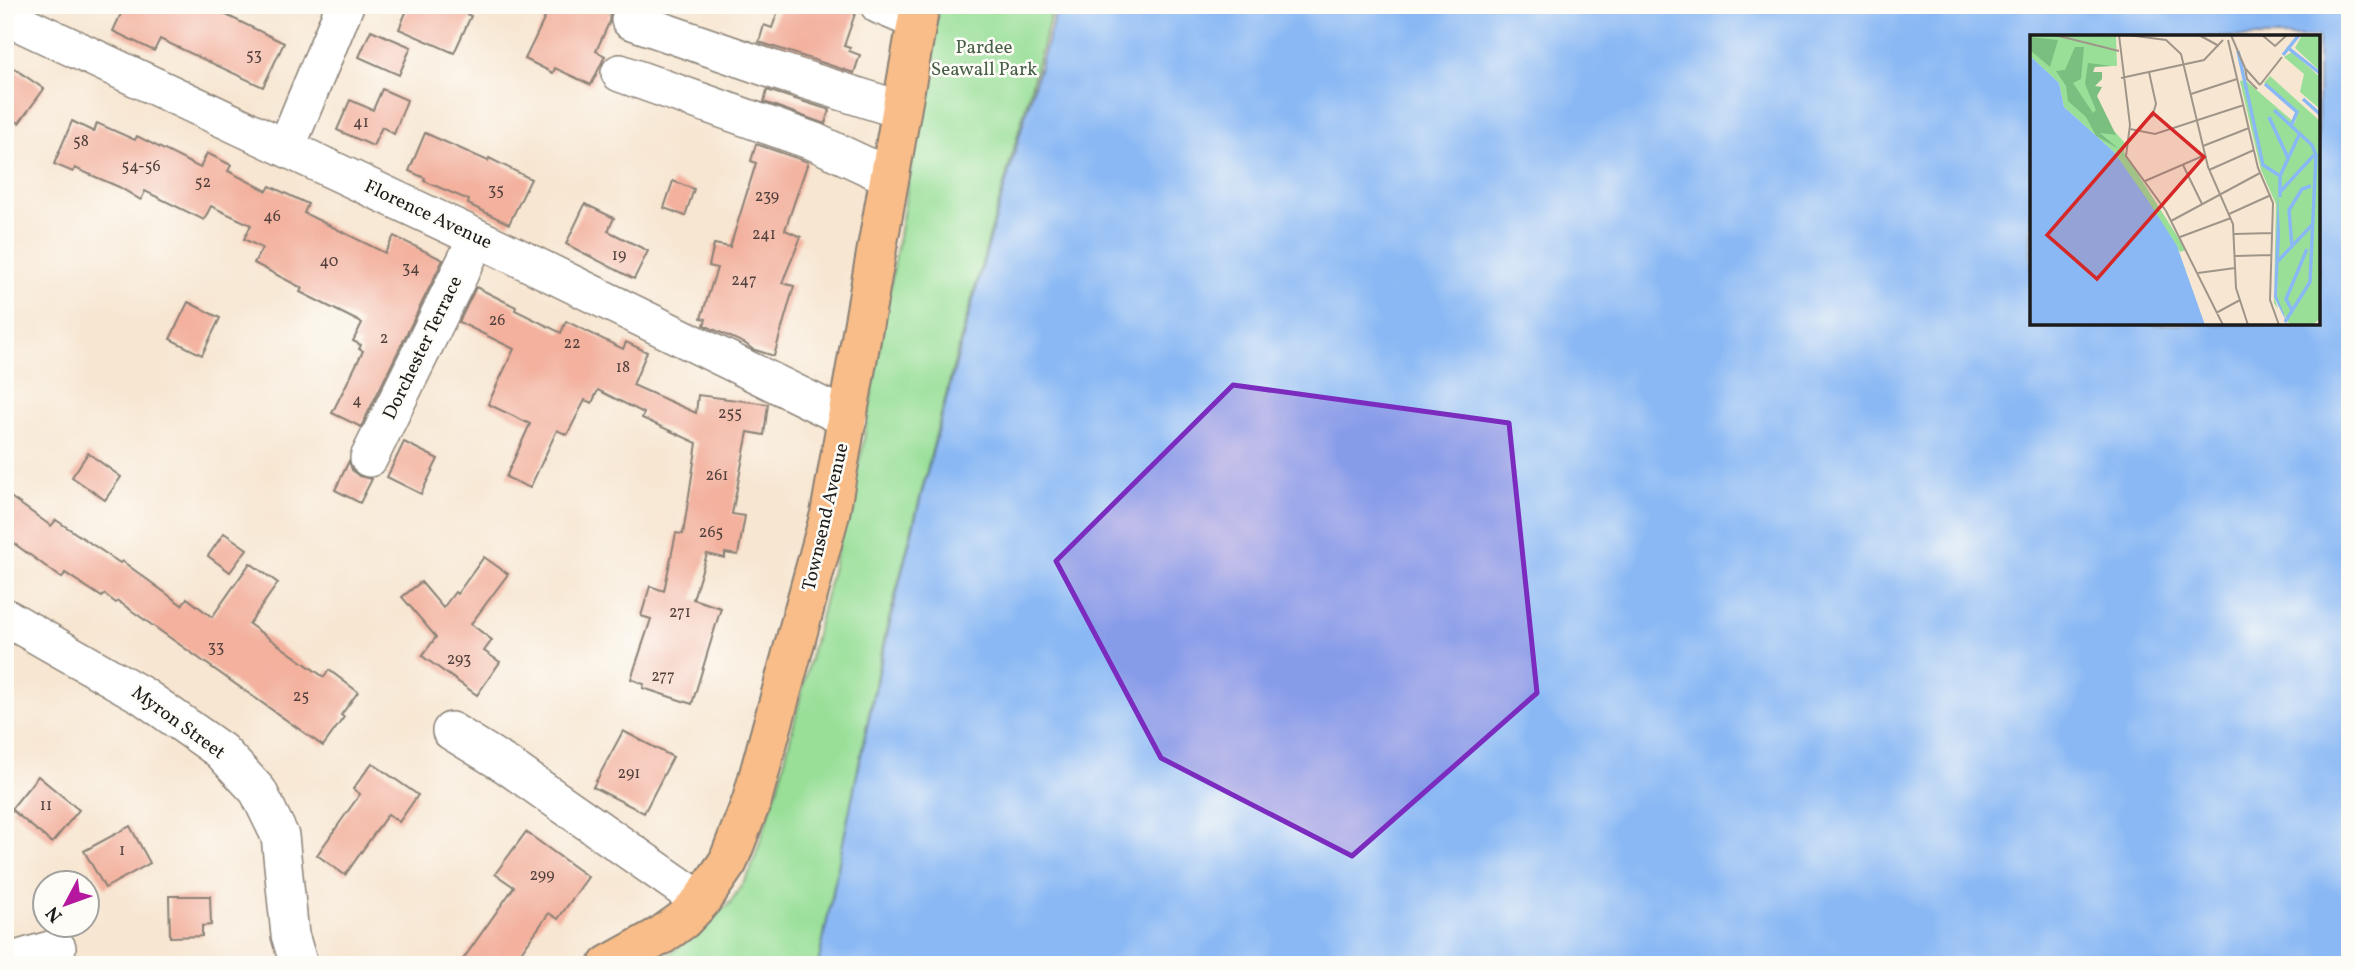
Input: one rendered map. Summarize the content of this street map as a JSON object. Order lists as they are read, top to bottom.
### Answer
{
  "streets": {
    "main road": ["Townsend Avenue"],
    "street": ["Florence Avenue", "Dorchester Terrace", "Myron Street"]
  },
  "crossings": [
    ["Florence Avenue", "Dorchester Terrace"],
    ["Florence Avenue", "Townsend Avenue"]
  ],
  "parks": ["Pardee Seawall Park"],
  "house_numbers": [
    "53",
    "41",
    "58",
    "54-56",
    "52",
    "35",
    "239",
    "46",
    "241",
    "19",
    "40",
    "34",
    "247",
    "26",
    "2",
    "22",
    "18",
    "4",
    "255",
    "261",
    "265",
    "271",
    "33",
    "293",
    "277",
    "25",
    "291",
    "11",
    "1",
    "299"
  ],
  "north": "bottom left"
}
